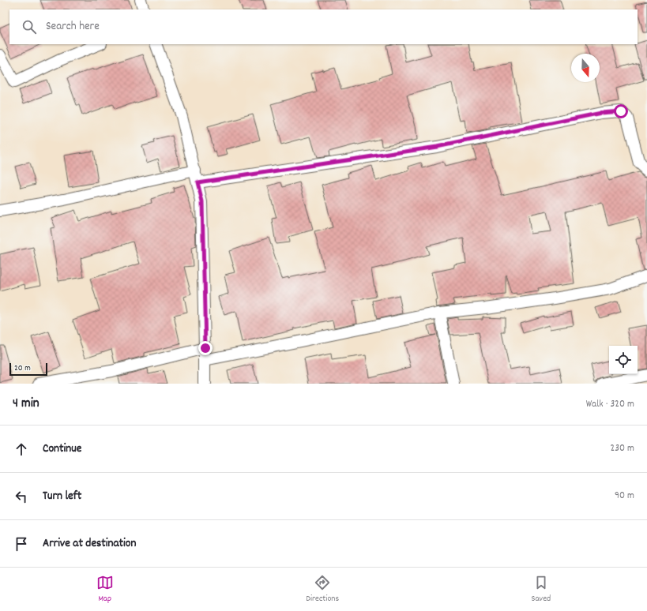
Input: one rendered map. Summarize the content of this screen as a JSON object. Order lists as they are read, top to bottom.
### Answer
{
  "scale_bar": "20 m",
  "north": "bottom",
  "page": {
    "search": "Search here",
    "scale": "20 m",
    "heading": ["4 min", "Walk · 320 m"],
    "list": [
      ["Continue", "230 m"],
      ["Turn left", "90 m"],
      "Arrive at destination"
    ],
    "nav": ["Map", "Directions", "Saved"]
  }
}
